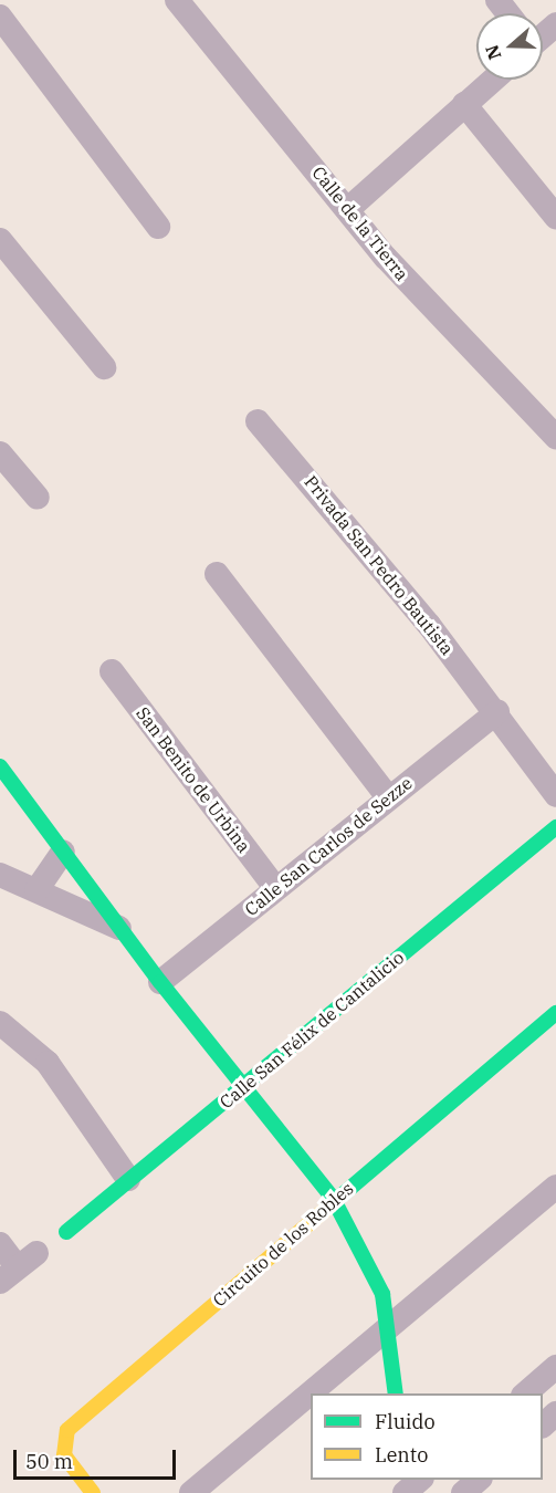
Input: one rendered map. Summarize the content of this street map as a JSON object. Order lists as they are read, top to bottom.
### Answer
{
  "streets": {
    "street": [
      "Calle de la Tierra",
      "Privada San Pedro Bautista",
      "San Benito de Urbina",
      "Calle San Carlos de Sezze",
      "Calle San Félix de Cantalicio",
      "Circuito de los Robles"
    ]
  },
  "crossings": [
    ["Privada San Pedro Bautista", "Calle San Carlos de Sezze"],
    ["San Benito de Urbina", "Calle San Carlos de Sezze"]
  ],
  "legend": ["Fluido", "Lento"],
  "scale_bar": "50 m",
  "north": "left"
}
